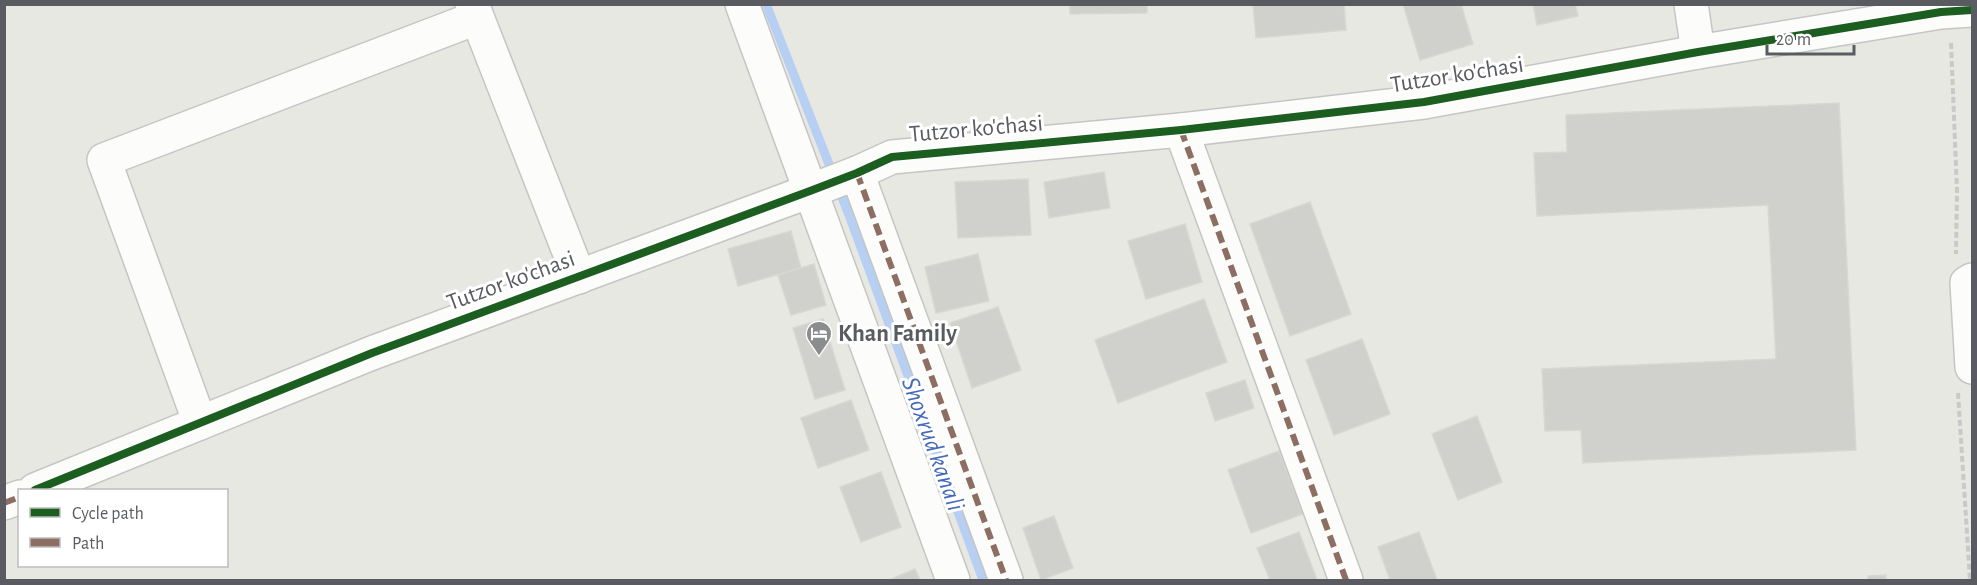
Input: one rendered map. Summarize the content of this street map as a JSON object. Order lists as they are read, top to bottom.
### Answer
{
  "streets": {
    "street": ["Tutzor ko'chasi"]
  },
  "water": ["Shoxrud kanali"],
  "places": {
    "hotel": ["Khan Family"]
  },
  "legend": ["Cycle path", "Path"],
  "scale_bar": "20 m"
}
